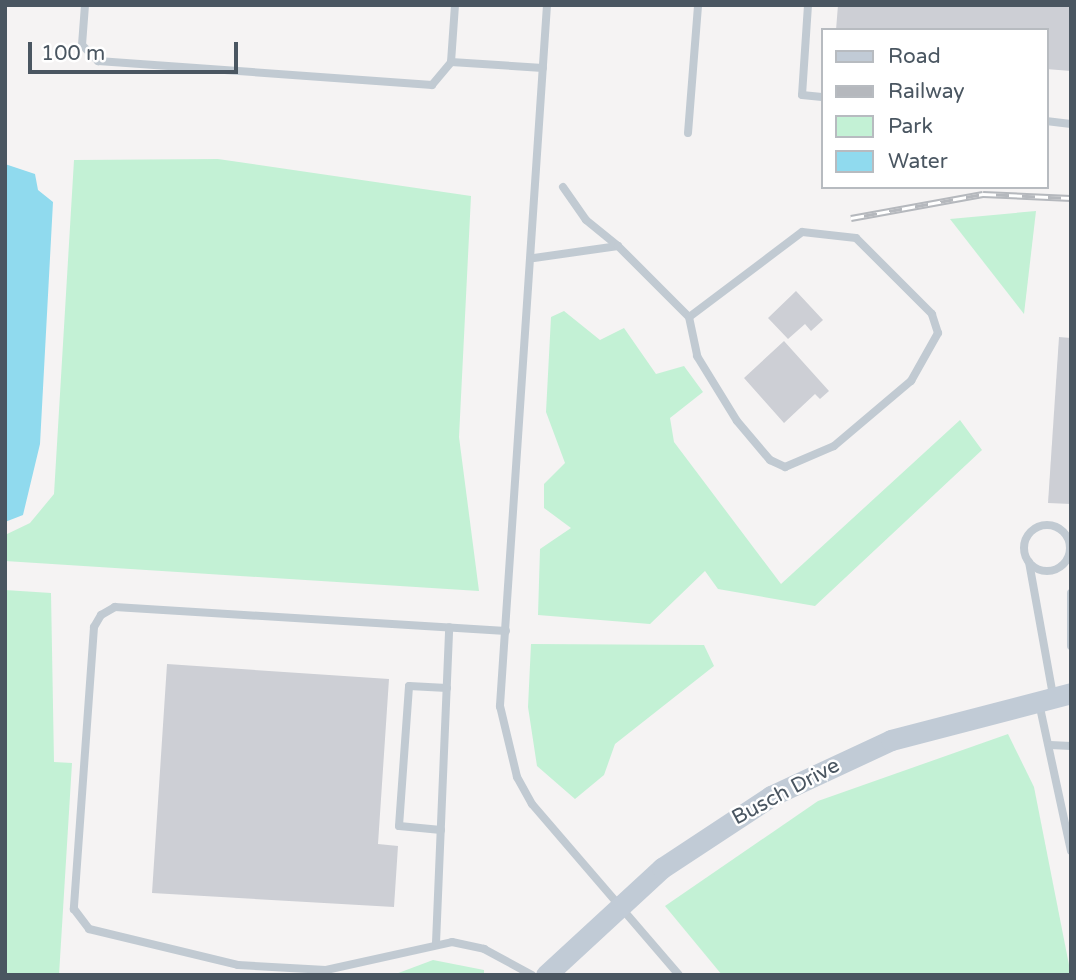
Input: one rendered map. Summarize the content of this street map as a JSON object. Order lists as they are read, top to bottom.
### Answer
{
  "streets": {
    "street": ["Busch Drive"]
  },
  "legend": [
    "Road",
    "Railway",
    "Park",
    "Water"
  ],
  "scale_bar": "100 m"
}
